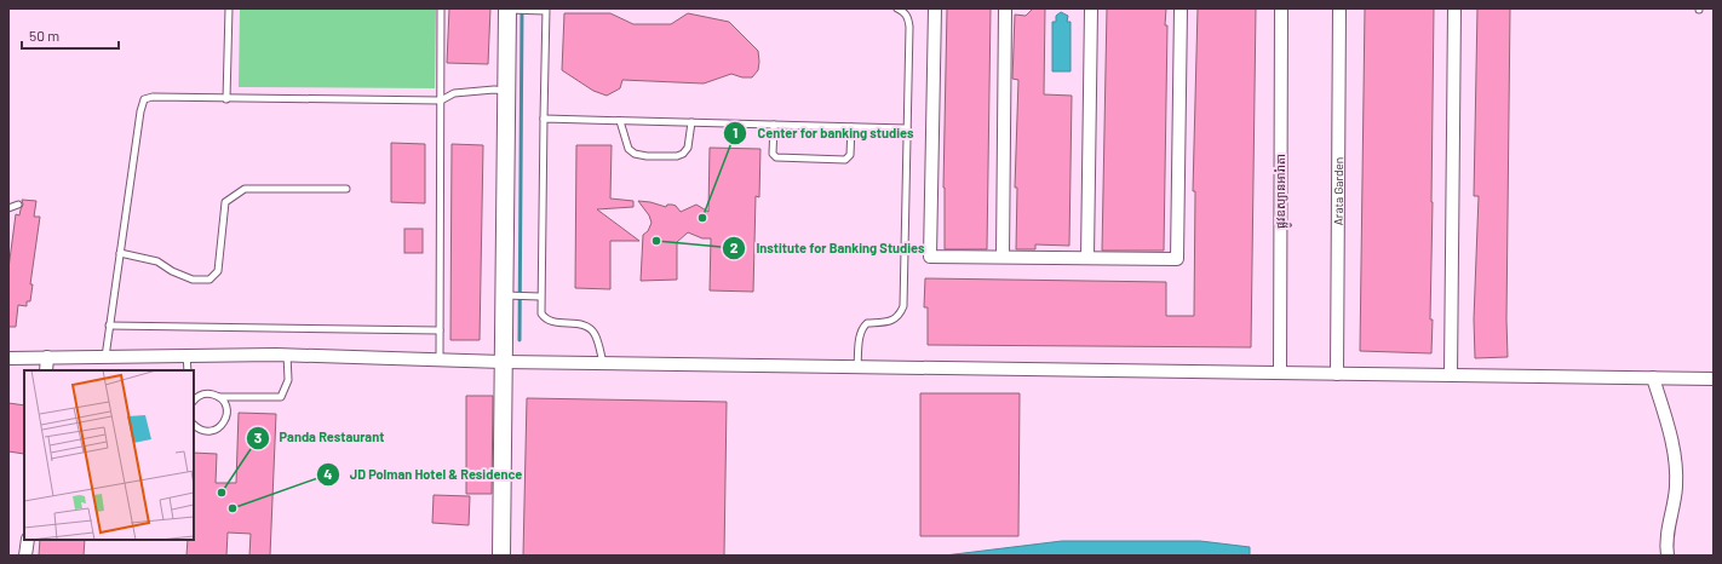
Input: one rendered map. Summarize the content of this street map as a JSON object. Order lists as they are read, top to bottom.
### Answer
{
  "streets": {
    "street": ["ផ្លូវឧស្យានអារ៉ាតា", "Arata Garden"]
  },
  "places": [
    "Center for banking studies",
    "Institute for Banking Studies",
    "Panda Restaurant",
    "JD Polman Hotel & Residence"
  ],
  "scale_bar": "50 m"
}
